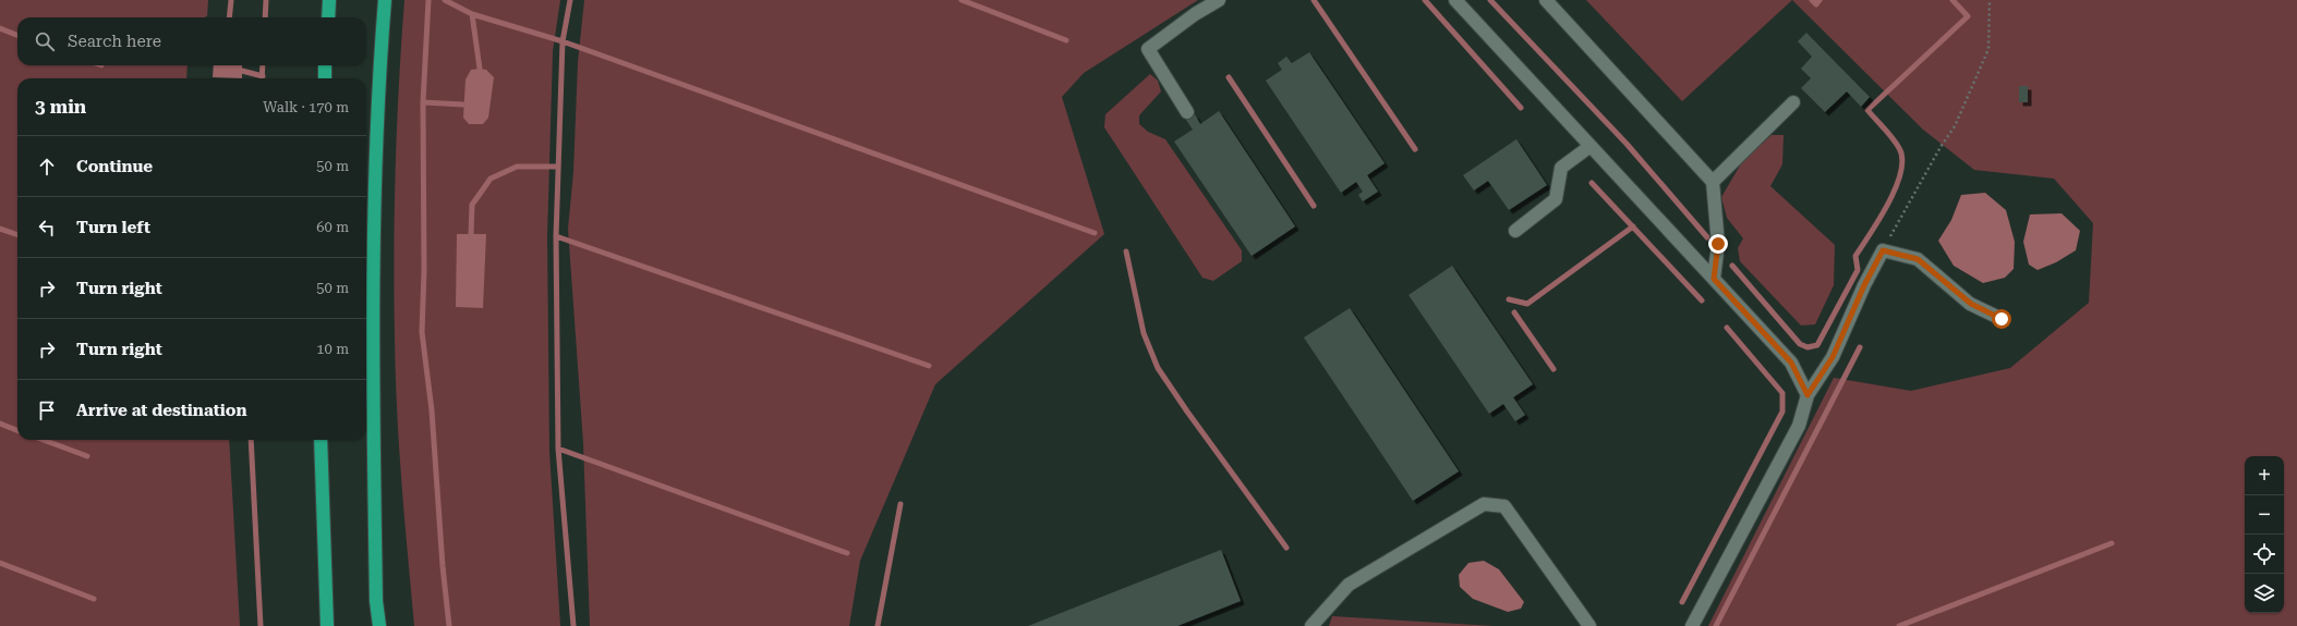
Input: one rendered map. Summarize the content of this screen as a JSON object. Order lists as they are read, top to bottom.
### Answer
{
  "page": {
    "search": "Search here",
    "heading": ["3 min", "Walk · 170 m"],
    "list": [
      ["Continue", "50 m"],
      ["Turn left", "60 m"],
      ["Turn right", "50 m"],
      ["Turn right", "10 m"],
      "Arrive at destination"
    ],
    "map_buttons": ["+", "−"]
  }
}
